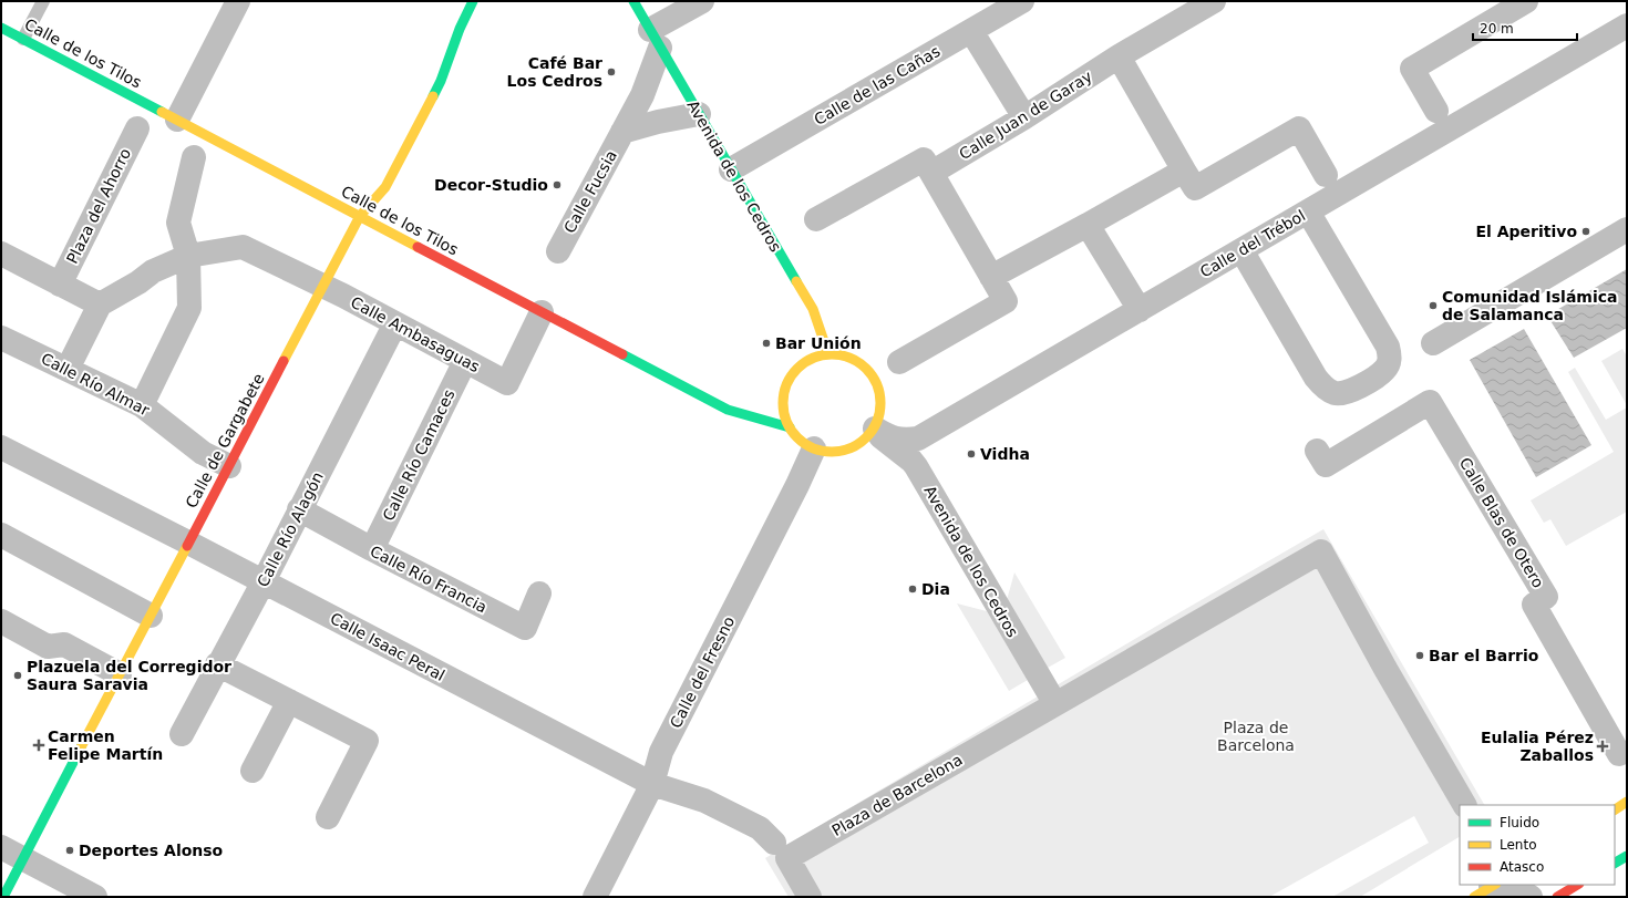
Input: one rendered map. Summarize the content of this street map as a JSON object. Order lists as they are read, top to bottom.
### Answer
{
  "streets": {
    "street": [
      "Calle de los Tilos",
      "Calle de las Cañas",
      "Calle Juan de Garay",
      "Avenida de los Cedros",
      "Calle Fucsia",
      "Plaza del Ahorro",
      "Calle del Trébol",
      "Calle Ambasaguas",
      "Calle Río Almar",
      "Calle de Gargabete",
      "Calle Río Camaces",
      "Calle Blas de Otero",
      "Calle Río Alagón",
      "Calle Río Francia",
      "Calle Isaac Peral",
      "Calle del Fresno",
      "Plaza de Barcelona"
    ]
  },
  "crossings": [
    ["Calle de los Tilos", "Avenida de los Cedros"],
    ["Calle de los Tilos", "Calle del Trébol"],
    ["Calle de los Tilos", "Calle Ambasaguas"],
    ["Calle de los Tilos", "Calle de Gargabete"],
    ["Calle de los Tilos", "Calle del Fresno"],
    ["Calle de las Cañas", "Avenida de los Cedros"],
    ["Avenida de los Cedros", "Calle Fucsia"],
    ["Avenida de los Cedros", "Calle del Trébol"],
    ["Avenida de los Cedros", "Calle del Fresno"],
    ["Avenida de los Cedros", "Plaza de Barcelona"],
    ["Calle del Trébol", "Calle del Fresno"],
    ["Calle Ambasaguas", "Calle de Gargabete"],
    ["Calle Ambasaguas", "Calle Río Camaces"],
    ["Calle Ambasaguas", "Calle Río Alagón"],
    ["Calle Río Almar", "Calle de Gargabete"],
    ["Calle de Gargabete", "Calle Isaac Peral"],
    ["Calle Río Camaces", "Calle Río Francia"],
    ["Calle Río Alagón", "Calle Río Francia"],
    ["Calle Río Alagón", "Calle Isaac Peral"],
    ["Calle Isaac Peral", "Calle del Fresno"]
  ],
  "parks": ["Plaza de Barcelona"],
  "places": {
    "other": [
      "Café Bar Los Cedros",
      "Decor-Studio",
      "El Aperitivo",
      "Comunidad Islámica de Salamanca",
      "Bar Unión",
      "Vidha",
      "Dia",
      "Bar el Barrio",
      "Plazuela del Corregidor Saura Saravia",
      "Deportes Alonso"
    ],
    "health": ["Carmen Felipe Martín", "Eulalia Pérez Zaballos"]
  },
  "legend": ["Fluido", "Lento", "Atasco"],
  "scale_bar": "20 m"
}
